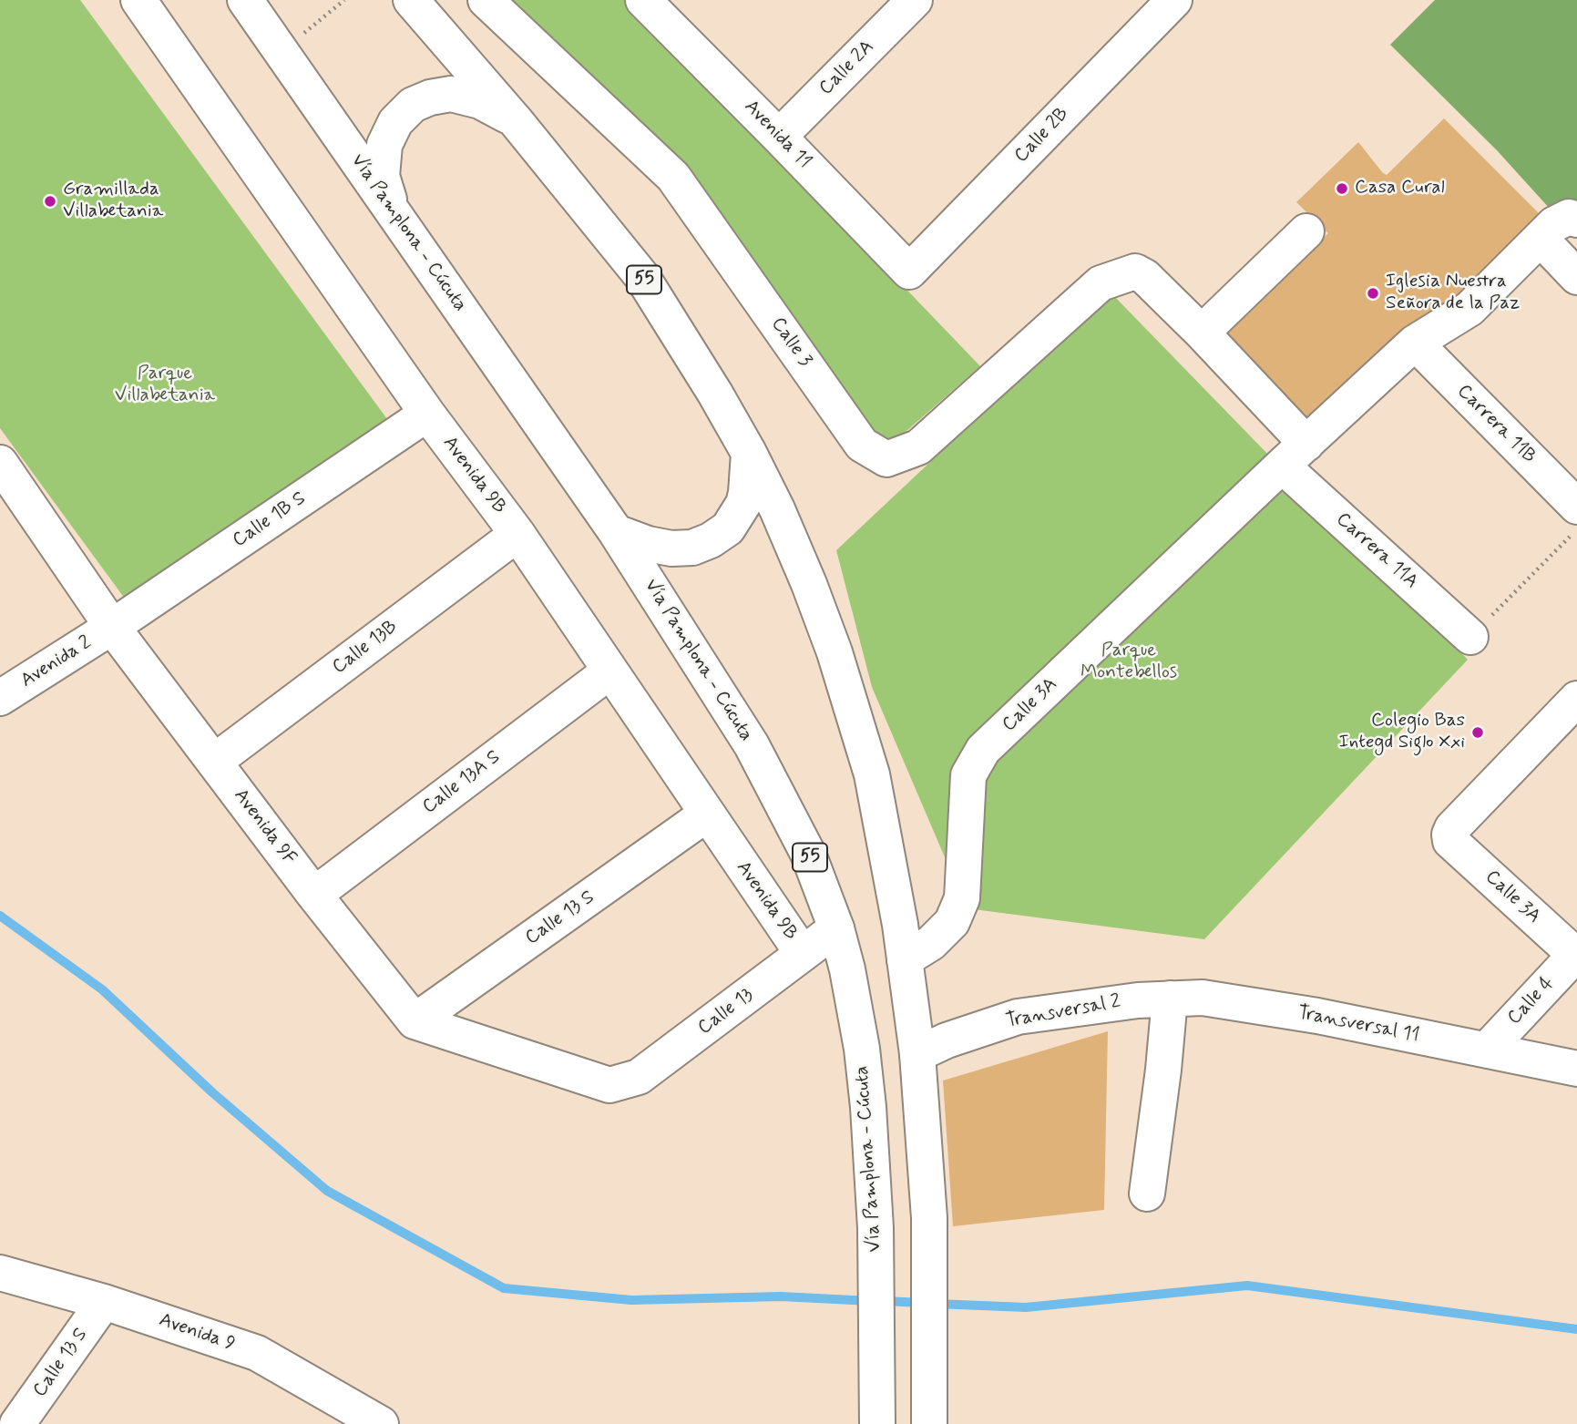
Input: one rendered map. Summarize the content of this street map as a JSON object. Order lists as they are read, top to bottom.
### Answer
{
  "streets": {
    "main road": [
      "Calle 2A",
      "Avenida 11",
      "Calle 2B",
      "Vía Pamplona - Cúcuta",
      "55",
      "Calle 3",
      "Carrera 11B",
      "Avenida 9B",
      "Calle 1B S",
      "Carrera 11A",
      "Calle 13B",
      "Avenida 2",
      "Calle 3A",
      "Calle 13A S",
      "Avenida 9F",
      "Calle 13 S",
      "Calle 4",
      "Calle 13",
      "Transversal 2",
      "Transversal 11",
      "Avenida 9"
    ]
  },
  "crossings": [
    ["Calle 2A", "Avenida 11"],
    ["Avenida 11", "Calle 2B"],
    ["Vía Pamplona - Cúcuta", "Calle 13"],
    ["55", "Calle 3A"],
    ["55", "Transversal 2"],
    ["Calle 3", "Carrera 11A"],
    ["Carrera 11B", "Calle 3A"],
    ["Avenida 9B", "Calle 1B S"],
    ["Avenida 9B", "Calle 13B"],
    ["Avenida 9B", "Calle 13A S"],
    ["Avenida 9B", "Calle 13 S"],
    ["Avenida 9B", "Calle 13"],
    ["Calle 1B S", "Avenida 2"],
    ["Calle 1B S", "Avenida 9F"],
    ["Carrera 11A", "Calle 3A"],
    ["Calle 13B", "Avenida 9F"],
    ["Avenida 2", "Avenida 9F"],
    ["Calle 3A", "Calle 4"],
    ["Calle 13A S", "Avenida 9F"],
    ["Avenida 9F", "Calle 13 S"],
    ["Avenida 9F", "Calle 13"],
    ["Calle 13 S", "Calle 13"],
    ["Calle 13 S", "Avenida 9"],
    ["Calle 4", "Transversal 11"],
    ["Transversal 2", "Transversal 11"]
  ],
  "parks": ["Parque Villabetania", "Parque Montebellos"],
  "places": [
    "Casa Cural",
    "Gramillada Villabetania",
    "Iglesia Nuestra Señora de la Paz",
    "Colegio Bas Integd Siglo Xxi"
  ]
}
